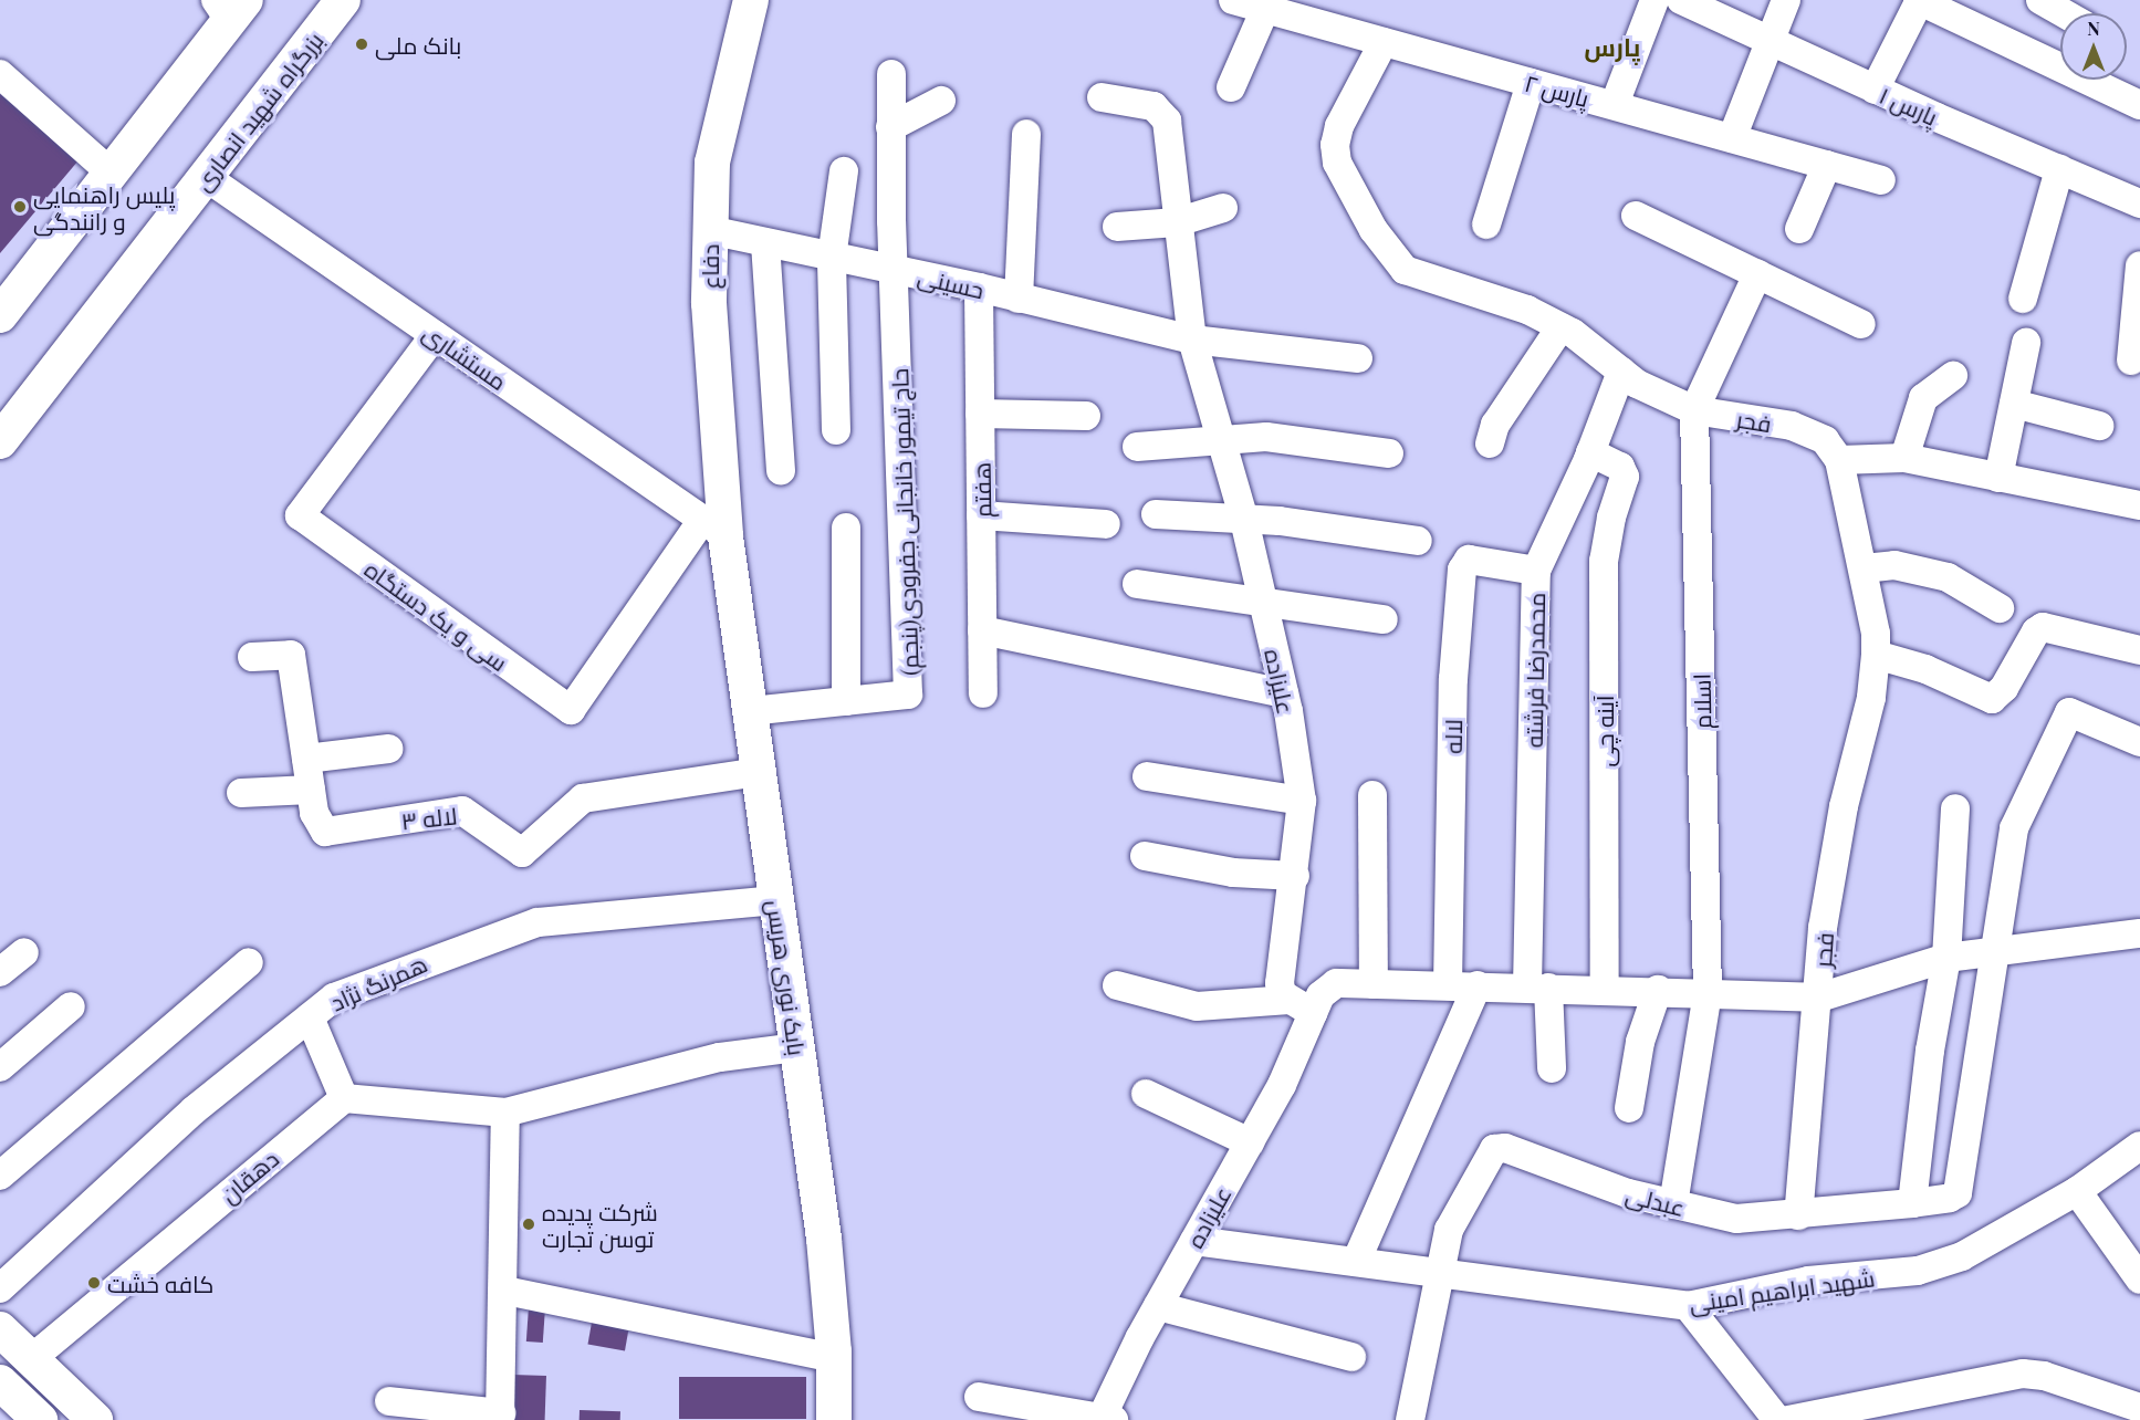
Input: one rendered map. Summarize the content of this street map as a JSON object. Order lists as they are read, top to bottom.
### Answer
{
  "streets": {
    "main road": ["بزرگراه شهید انصاری", "دفاع", "بابک نوری هریس"],
    "street": [
      "پارس ۲",
      "پارس ۱",
      "حسینی",
      "مستشاری",
      "فجر",
      "هفتم",
      "حاج تیمور خانجانی جفرودی(پنجم)",
      "سی و یک دستگاه",
      "محمدرضا فرشته",
      "علیزاده",
      "اسلام",
      "آینه چی",
      "لاله",
      "لاله ۳",
      "همرنگ نژاد",
      "دهقان",
      "عبدلی",
      "شهید ابراهیم امینی"
    ]
  },
  "crossings": [
    ["پارس ۲", "فجر"],
    ["بزرگراه شهید انصاری", "مستشاری"],
    ["دفاع", "حسینی"],
    ["دفاع", "مستشاری"],
    ["دفاع", "سی و یک دستگاه"],
    ["دفاع", "بابک نوری هریس"],
    ["حسینی", "هفتم"],
    ["حسینی", "حاج تیمور خانجانی جفرودی(پنجم)"],
    ["حسینی", "علیزاده"],
    ["مستشاری", "سی و یک دستگاه"],
    ["مستشاری", "بابک نوری هریس"],
    ["فجر", "محمدرضا فرشته"],
    ["فجر", "اسلام"],
    ["فجر", "عبدلی"],
    ["حاج تیمور خانجانی جفرودی(پنجم)", "بابک نوری هریس"],
    ["سی و یک دستگاه", "بابک نوری هریس"],
    ["محمدرضا فرشته", "آینه چی"],
    ["محمدرضا فرشته", "لاله"],
    ["علیزاده", "شهید ابراهیم امینی"],
    ["اسلام", "عبدلی"],
    ["لاله ۳", "بابک نوری هریس"],
    ["بابک نوری هریس", "همرنگ نژاد"],
    ["عبدلی", "شهید ابراهیم امینی"]
  ],
  "districts": ["پارس"],
  "places": [
    "بانک ملی",
    "پلیس راهنمایی و رانندگی",
    "شرکت پدیده توسن تجارت",
    "کافه خشت"
  ],
  "north": "top"
}
